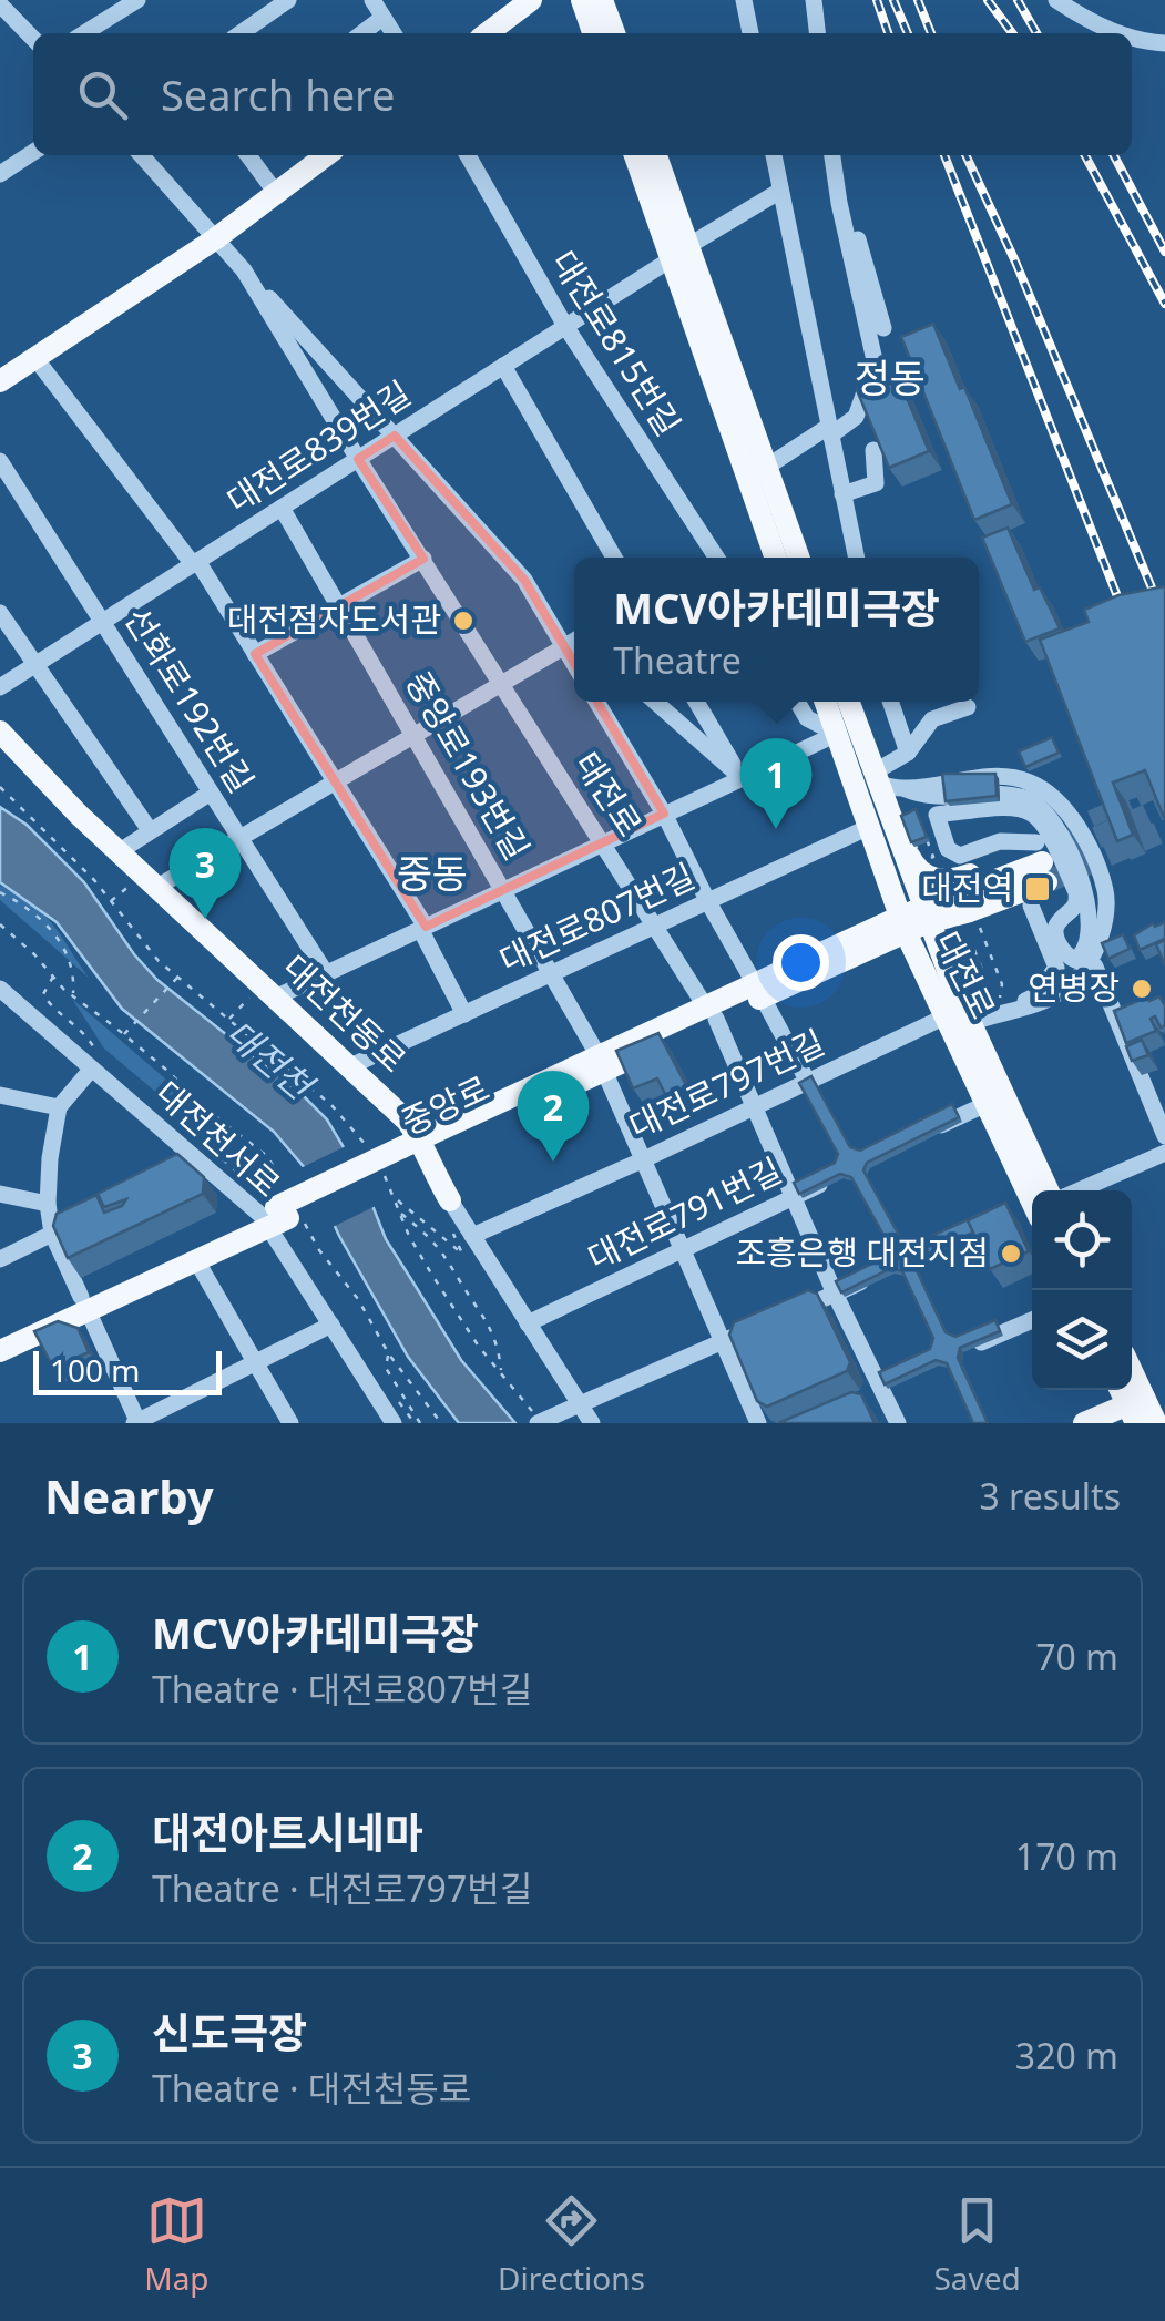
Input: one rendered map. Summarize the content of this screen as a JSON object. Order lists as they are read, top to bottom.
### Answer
{
  "streets": {
    "main road": ["대전로", "대전천동로", "중앙로"],
    "street": [
      "대전로815번길",
      "대전로839번길",
      "선화로192번길",
      "중앙로193번길",
      "태전로",
      "대전로807번길",
      "대전로797번길",
      "대전천서로",
      "대전로791번길"
    ]
  },
  "crossings": [
    ["대전로815번길", "대전로839번길"],
    ["대전로839번길", "선화로192번길"],
    ["대전로839번길", "중앙로193번길"],
    ["대전로839번길", "태전로"],
    ["중앙로193번길", "대전로807번길"],
    ["중앙로193번길", "대전로797번길"],
    ["중앙로193번길", "중앙로"],
    ["중앙로193번길", "대전로791번길"],
    ["태전로", "대전로807번길"],
    ["태전로", "대전로797번길"],
    ["태전로", "중앙로"],
    ["태전로", "대전로791번길"],
    ["대전로807번길", "대전로"],
    ["대전로807번길", "대전천동로"],
    ["대전로", "대전로797번길"],
    ["대전로", "중앙로"],
    ["대전천동로", "대전로797번길"],
    ["대전천동로", "중앙로"],
    ["대전천동로", "대전로791번길"],
    ["중앙로", "대전천서로"]
  ],
  "districts": ["정동", "중동"],
  "water": ["대전천"],
  "places": {
    "other": ["대전점자도서관", "연병장", "조흥은행 대전지점"],
    "transit": ["대전역"]
  },
  "scale_bar": "100 m",
  "page": {
    "search": "Search here",
    "popup": ["MCV아카데미극장", "Theatre"],
    "pins": ["1", "3", "2"],
    "scale": "100 m",
    "heading": ["Nearby", "3 results"],
    "list": [
      {
        "mark": "1",
        "name": "MCV아카데미극장",
        "note": "Theatre · 대전로807번길",
        "value": "70 m"
      },
      {
        "mark": "2",
        "name": "대전아트시네마",
        "note": "Theatre · 대전로797번길",
        "value": "170 m"
      },
      {
        "mark": "3",
        "name": "신도극장",
        "note": "Theatre · 대전천동로",
        "value": "320 m"
      }
    ],
    "nav": ["Map", "Directions", "Saved"]
  }
}
